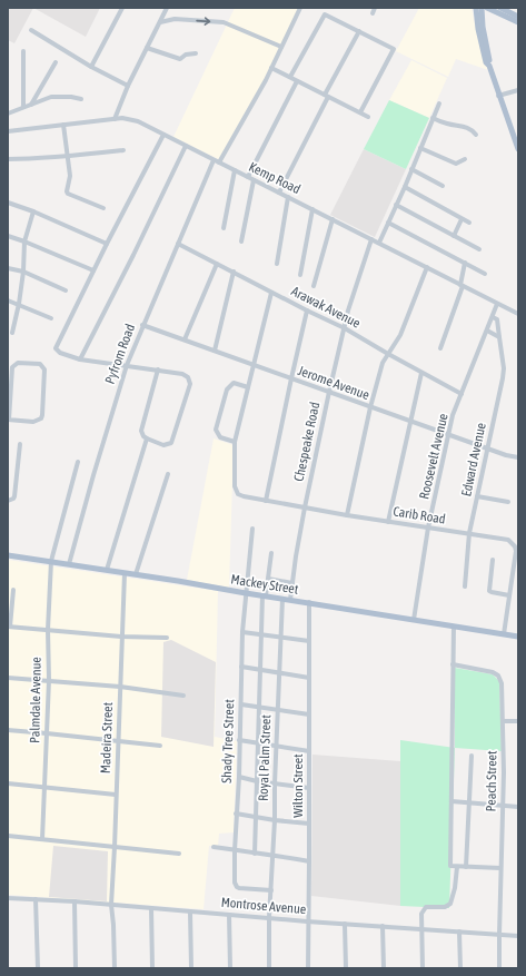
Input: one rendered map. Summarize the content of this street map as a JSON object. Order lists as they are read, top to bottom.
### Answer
{
  "streets": {
    "main road": ["Mackey Street"],
    "street": [
      "Kemp Road",
      "Arawak Avenue",
      "Pyfrom Road",
      "Jerome Avenue",
      "Chespeake Road",
      "Roosevelt Avenue",
      "Edward Avenue",
      "Carib Road",
      "Palmdale Avenue",
      "Madeira Street",
      "Shady Tree Street",
      "Royal Palm Street",
      "Peach Street",
      "Wilton Street",
      "Montrose Avenue"
    ]
  },
  "crossings": [
    ["Kemp Road", "Pyfrom Road"],
    ["Kemp Road", "Chespeake Road"],
    ["Kemp Road", "Roosevelt Avenue"],
    ["Arawak Avenue", "Pyfrom Road"],
    ["Arawak Avenue", "Chespeake Road"],
    ["Arawak Avenue", "Roosevelt Avenue"],
    ["Pyfrom Road", "Jerome Avenue"],
    ["Pyfrom Road", "Mackey Street"],
    ["Jerome Avenue", "Chespeake Road"],
    ["Jerome Avenue", "Roosevelt Avenue"],
    ["Jerome Avenue", "Edward Avenue"],
    ["Chespeake Road", "Carib Road"],
    ["Chespeake Road", "Mackey Street"],
    ["Roosevelt Avenue", "Edward Avenue"],
    ["Roosevelt Avenue", "Carib Road"],
    ["Roosevelt Avenue", "Mackey Street"],
    ["Edward Avenue", "Carib Road"],
    ["Carib Road", "Mackey Street"],
    ["Mackey Street", "Palmdale Avenue"],
    ["Mackey Street", "Madeira Street"],
    ["Mackey Street", "Shady Tree Street"],
    ["Mackey Street", "Royal Palm Street"],
    ["Mackey Street", "Wilton Street"],
    ["Madeira Street", "Montrose Avenue"],
    ["Shady Tree Street", "Royal Palm Street"],
    ["Royal Palm Street", "Montrose Avenue"],
    ["Peach Street", "Montrose Avenue"],
    ["Wilton Street", "Montrose Avenue"]
  ]
}
